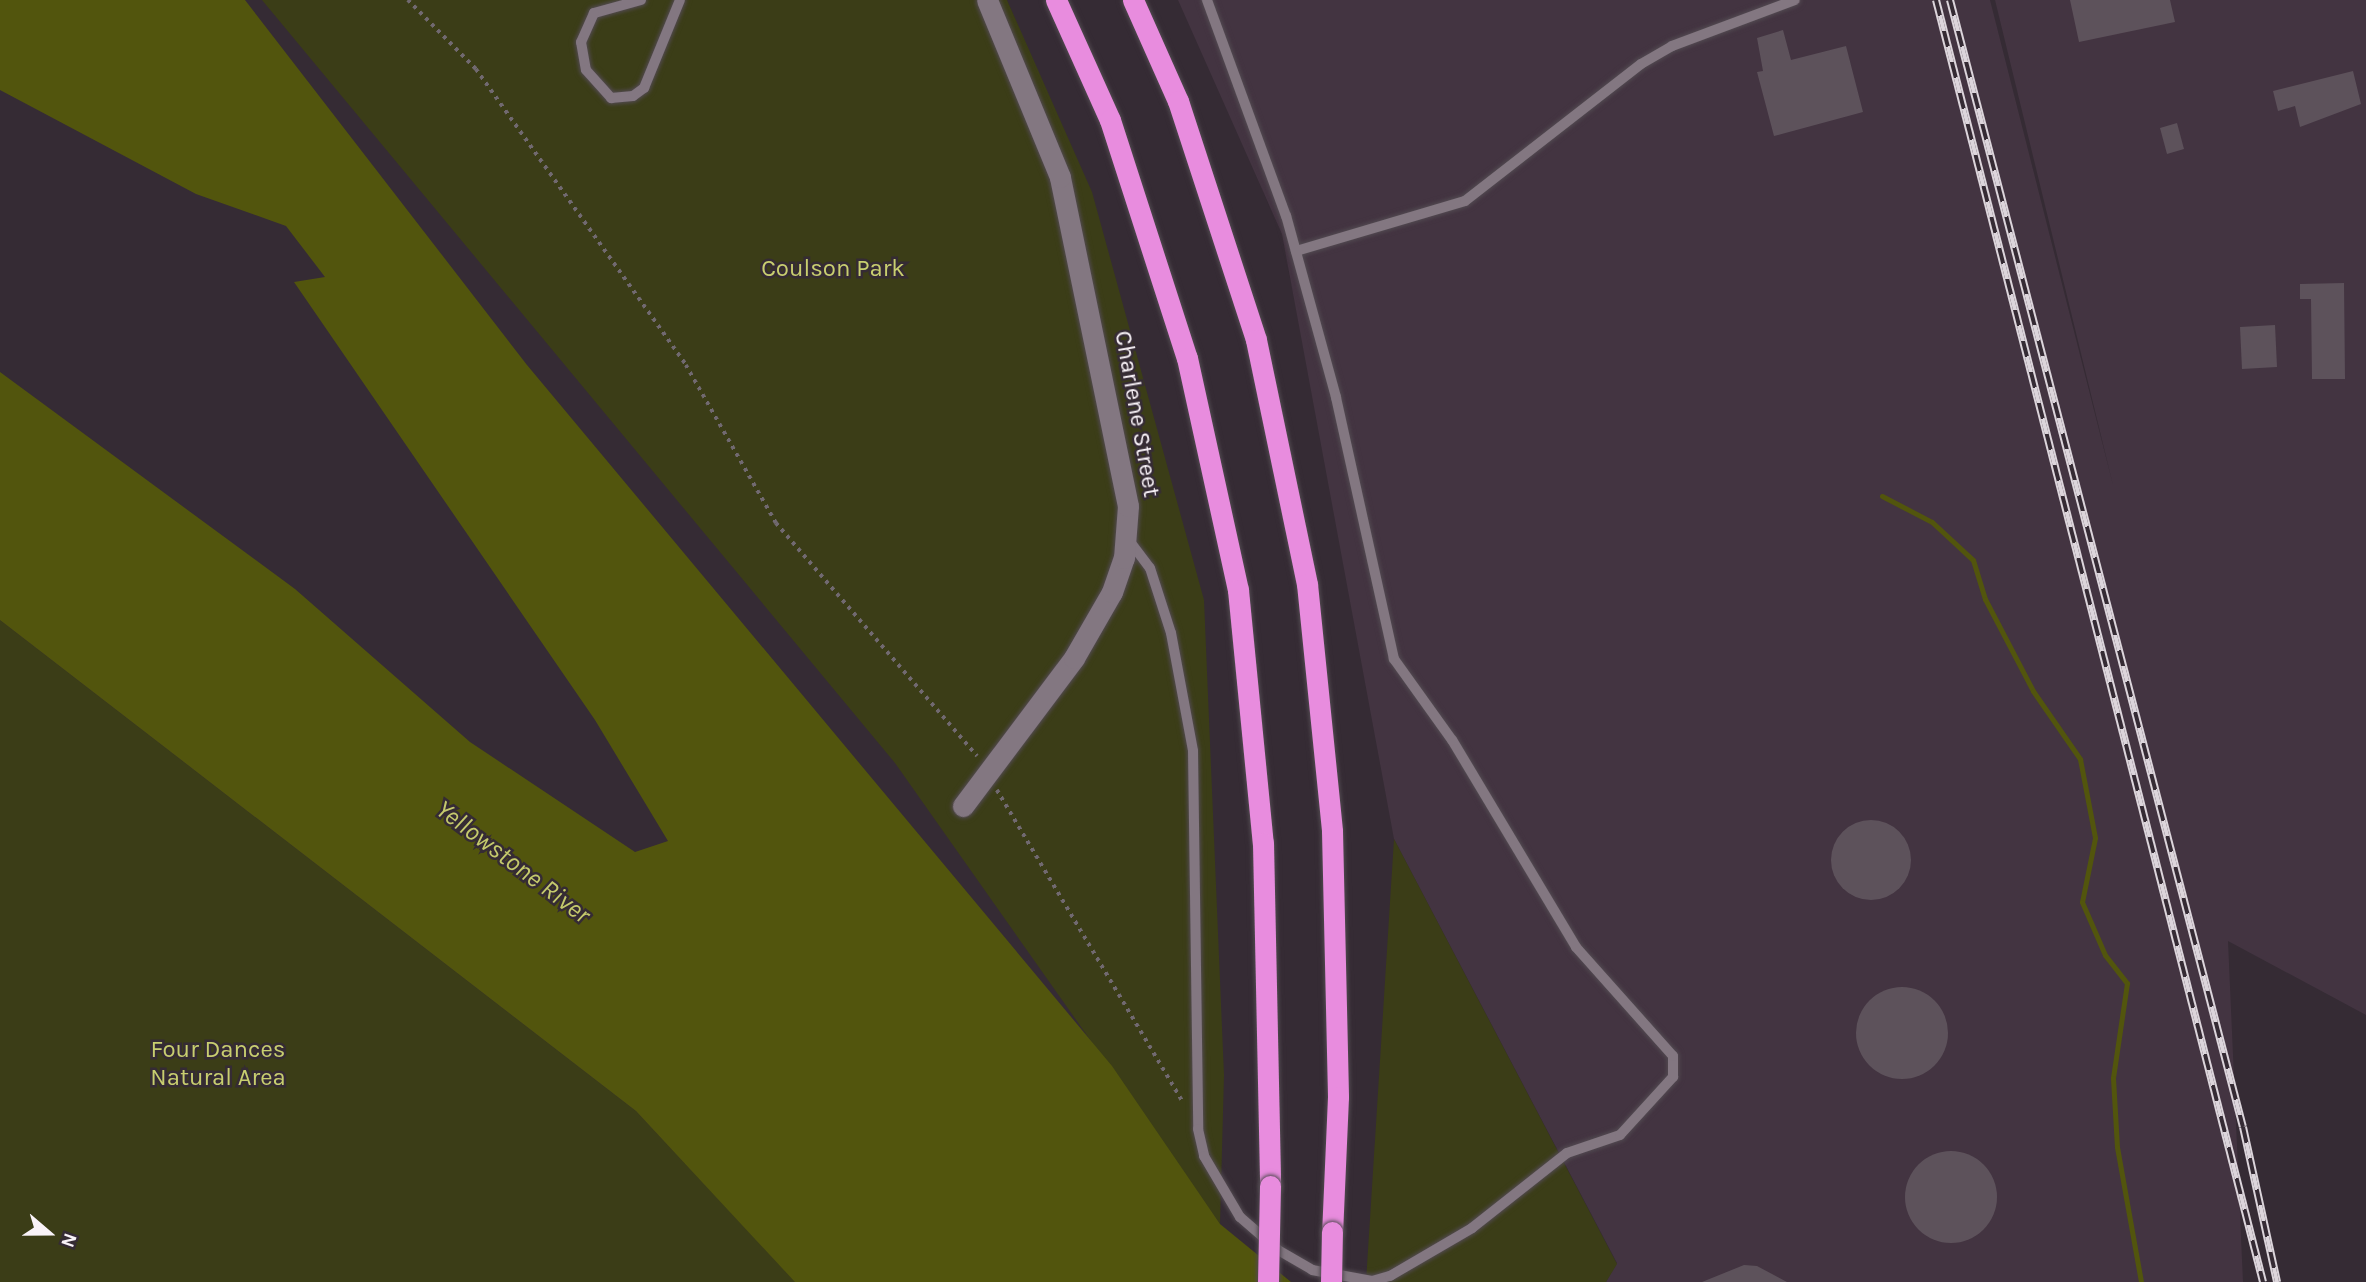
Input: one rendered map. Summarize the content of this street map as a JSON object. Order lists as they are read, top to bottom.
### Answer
{
  "streets": {
    "street": ["Charlene Street"]
  },
  "water": ["Yellowstone River"],
  "parks": ["Coulson Park", "Four Dances Natural Area"],
  "north": "right"
}
